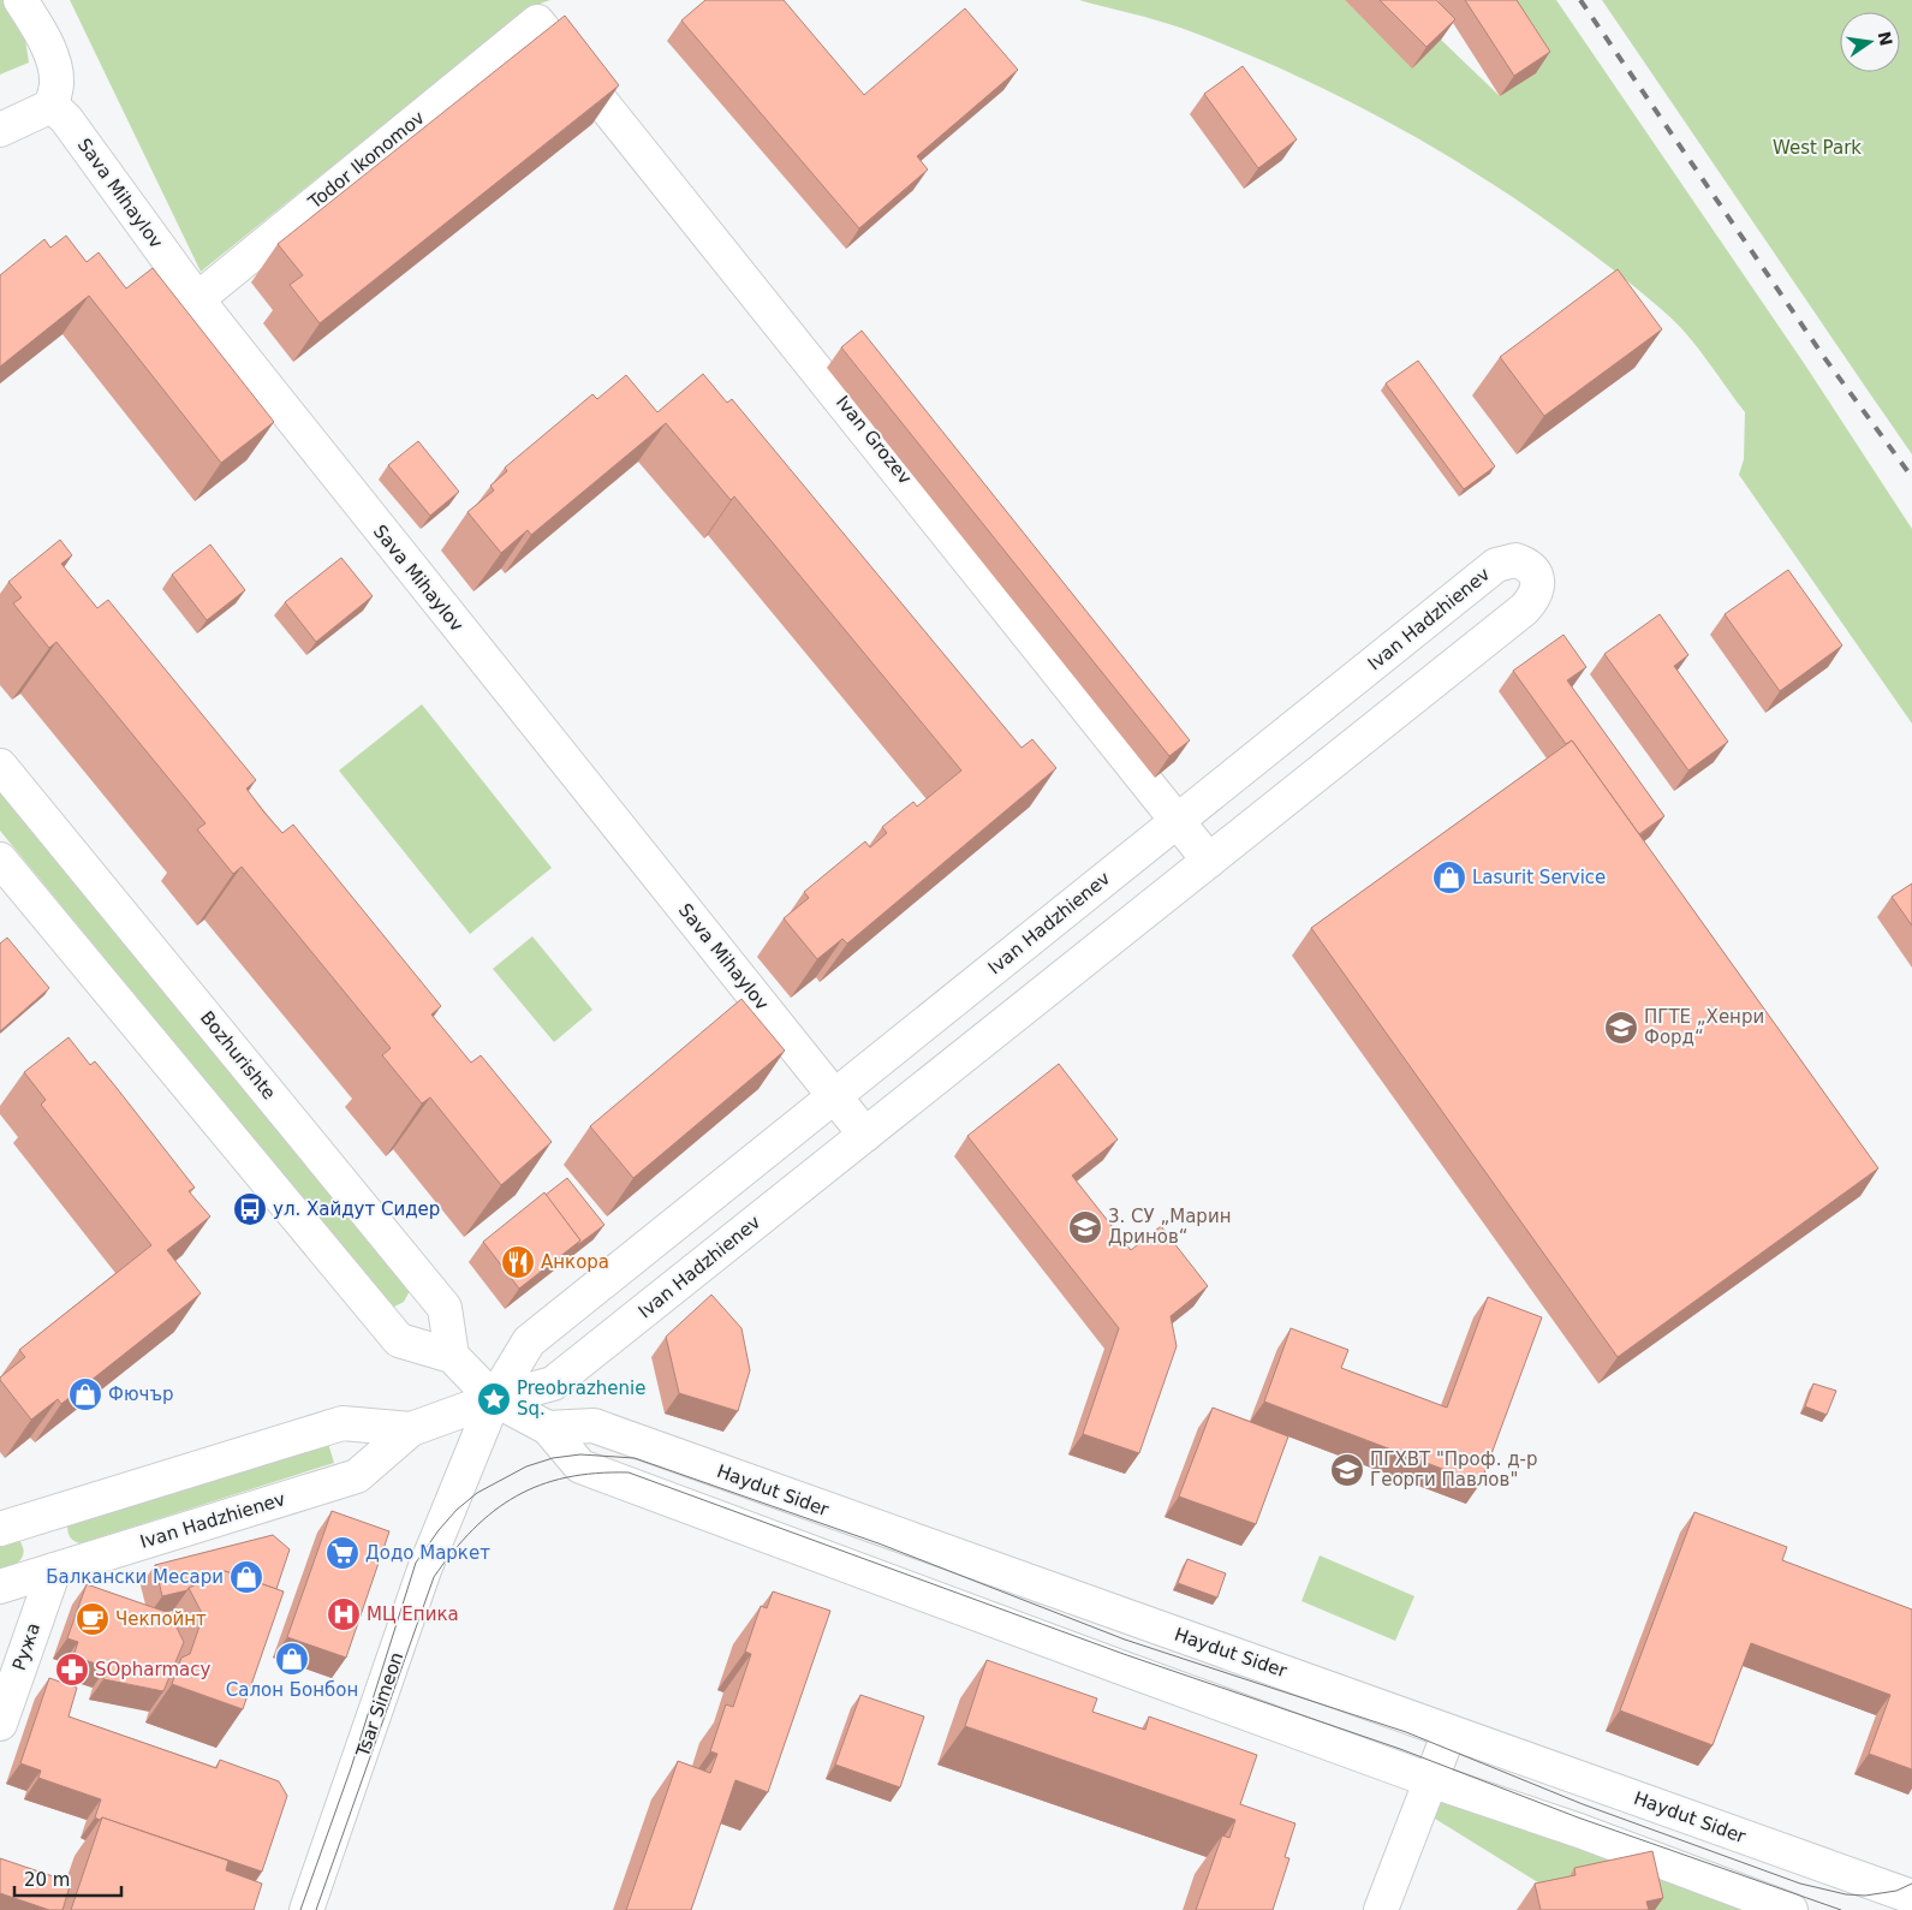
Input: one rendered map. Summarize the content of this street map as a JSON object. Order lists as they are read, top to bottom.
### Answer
{
  "streets": {
    "street": [
      "Todor Ikonomov",
      "Sava Mihaylov",
      "Ivan Grozev",
      "Ivan Hadzhienev",
      "Bozhurishte",
      "Haydut Sider",
      "Ружа",
      "Tsar Simeon"
    ]
  },
  "crossings": [
    ["Todor Ikonomov", "Sava Mihaylov"],
    ["Todor Ikonomov", "Ivan Grozev"],
    ["Sava Mihaylov", "Ivan Hadzhienev"],
    ["Ivan Grozev", "Ivan Hadzhienev"],
    ["Ivan Hadzhienev", "Ружа"],
    ["Ivan Hadzhienev", "Tsar Simeon"]
  ],
  "parks": ["West Park"],
  "places": {
    "shop": [
      "Lasurit Service",
      "Фючър",
      "Балкански Месари",
      "Салон Бонбон"
    ],
    "school or university": ["ПГТЕ „Хенри Форд“", "3. СУ „Марин Дринов“", "ПГХВТ \"Проф. д-р Георги Павлов\""],
    "bus stop": ["ул. Хайдут Сидер"],
    "restaurant": ["Анкора"],
    "place": ["Preobrazhenie Sq."],
    "supermarket": ["Додо Маркет"],
    "hospital": ["МЦ Епика"],
    "cafe": ["Чекпойнт"],
    "pharmacy": ["SOpharmacy"]
  },
  "scale_bar": "20 m",
  "north": "right"
}
